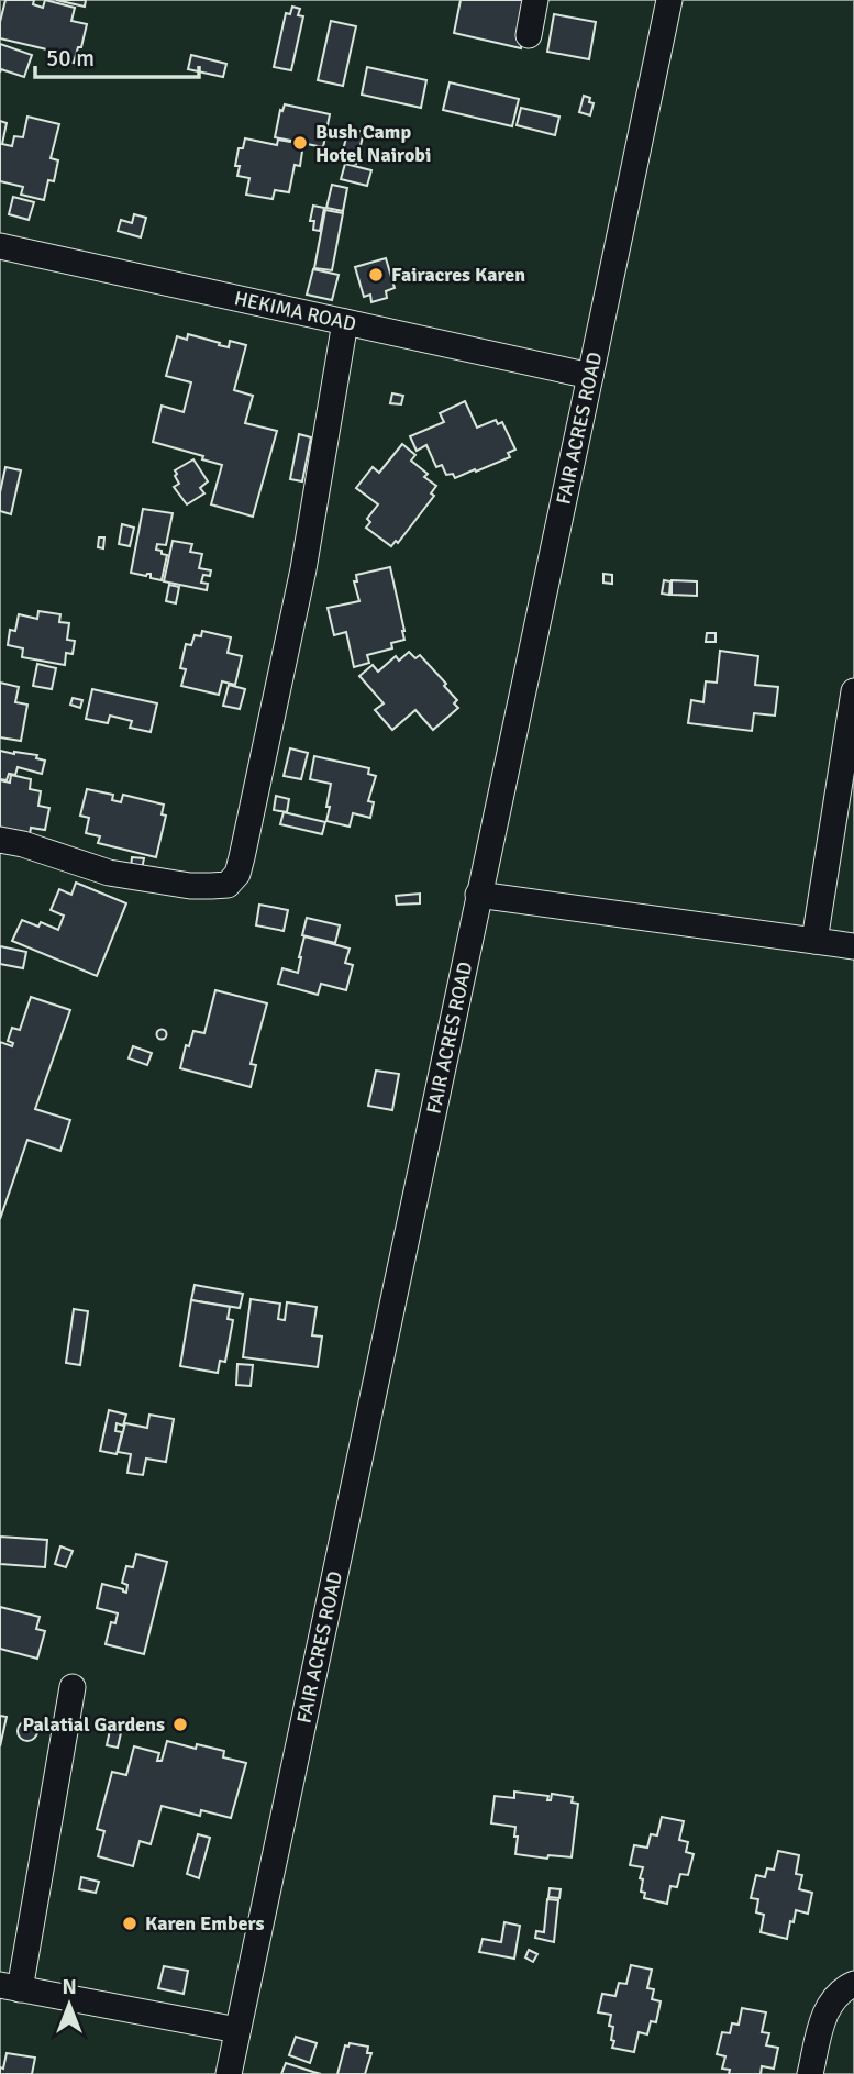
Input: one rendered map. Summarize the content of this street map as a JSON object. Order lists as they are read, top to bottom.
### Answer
{
  "streets": {
    "street": ["HEKIMA ROAD", "FAIR ACRES ROAD"]
  },
  "crossings": [
    ["HEKIMA ROAD", "FAIR ACRES ROAD"]
  ],
  "places": [
    "Bush Camp Hotel Nairobi",
    "Fairacres Karen",
    "Palatial Gardens",
    "Karen Embers"
  ],
  "scale_bar": "50 m",
  "north": "top"
}
